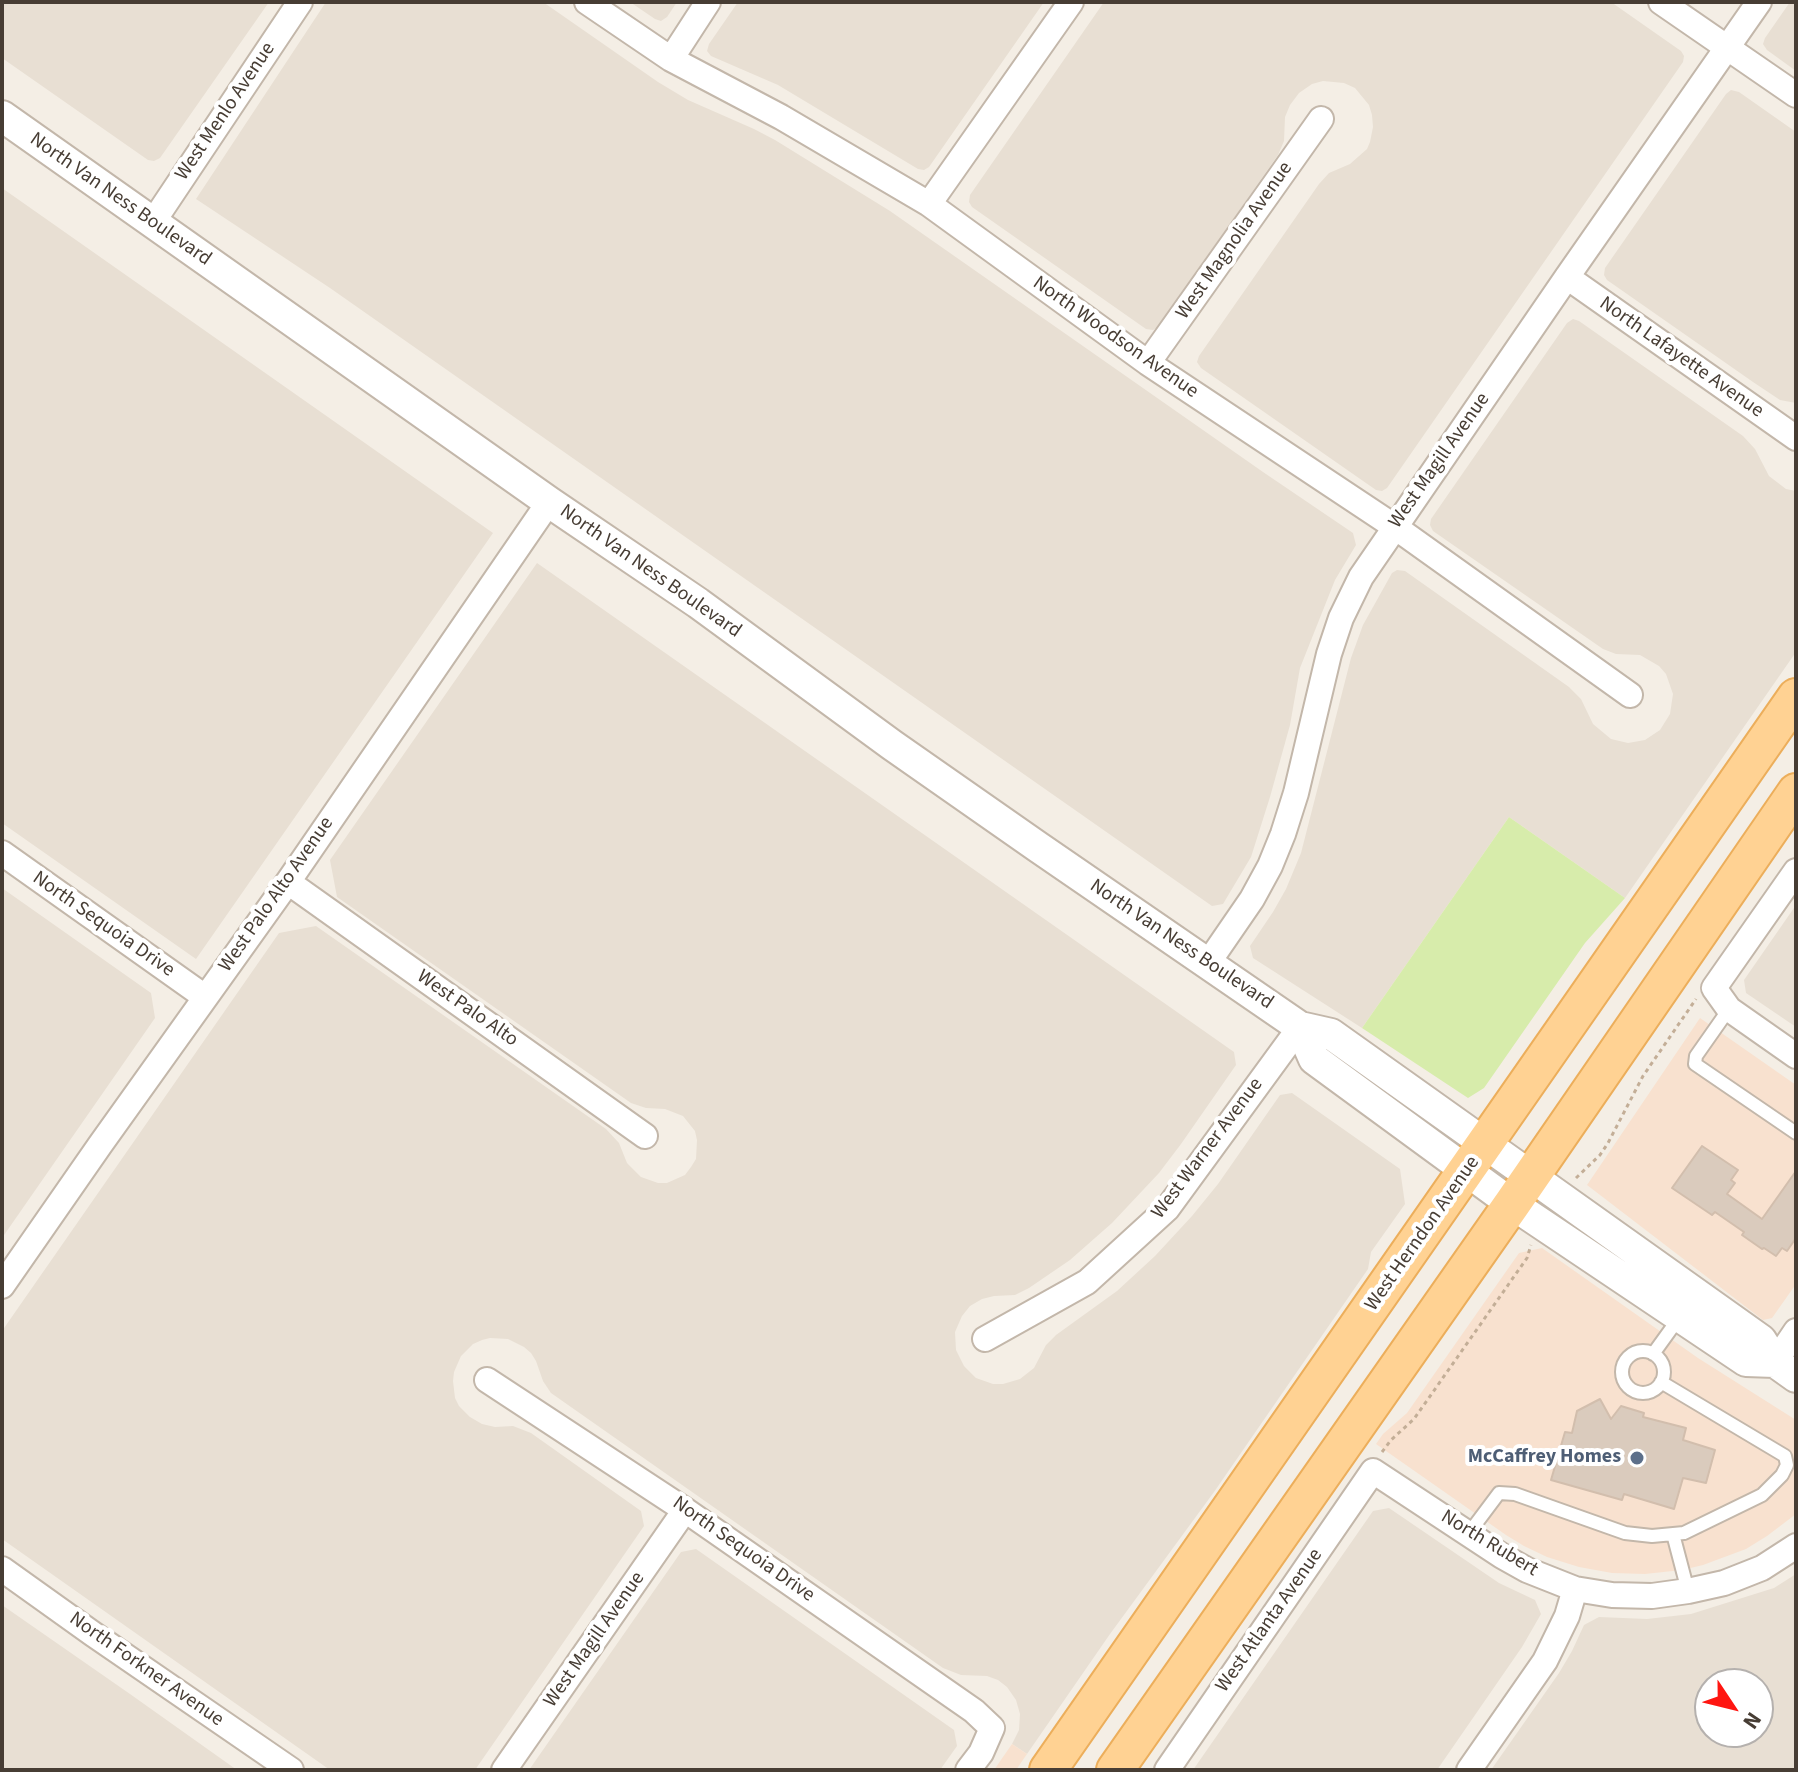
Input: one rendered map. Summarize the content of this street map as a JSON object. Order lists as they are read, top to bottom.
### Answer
{
  "streets": {
    "main road": ["West Herndon Avenue"],
    "street": [
      "West Menlo Avenue",
      "North Van Ness Boulevard",
      "West Magnolia Avenue",
      "North Woodson Avenue",
      "North Lafayette Avenue",
      "West Magill Avenue",
      "West Palo Alto Avenue",
      "North Sequoia Drive",
      "West Palo Alto",
      "West Warner Avenue",
      "North Rubert",
      "West Atlanta Avenue",
      "North Forkner Avenue"
    ]
  },
  "crossings": [
    ["West Menlo Avenue", "North Van Ness Boulevard"],
    ["North Van Ness Boulevard", "West Magill Avenue"],
    ["North Van Ness Boulevard", "West Palo Alto Avenue"],
    ["North Van Ness Boulevard", "West Warner Avenue"],
    ["North Van Ness Boulevard", "West Herndon Avenue"],
    ["West Magnolia Avenue", "North Woodson Avenue"],
    ["North Woodson Avenue", "West Magill Avenue"],
    ["North Lafayette Avenue", "West Magill Avenue"],
    ["West Magill Avenue", "North Sequoia Drive"],
    ["West Palo Alto Avenue", "North Sequoia Drive"],
    ["West Palo Alto Avenue", "West Palo Alto"],
    ["North Rubert", "West Atlanta Avenue"]
  ],
  "places": ["McCaffrey Homes"],
  "north": "bottom right"
}
